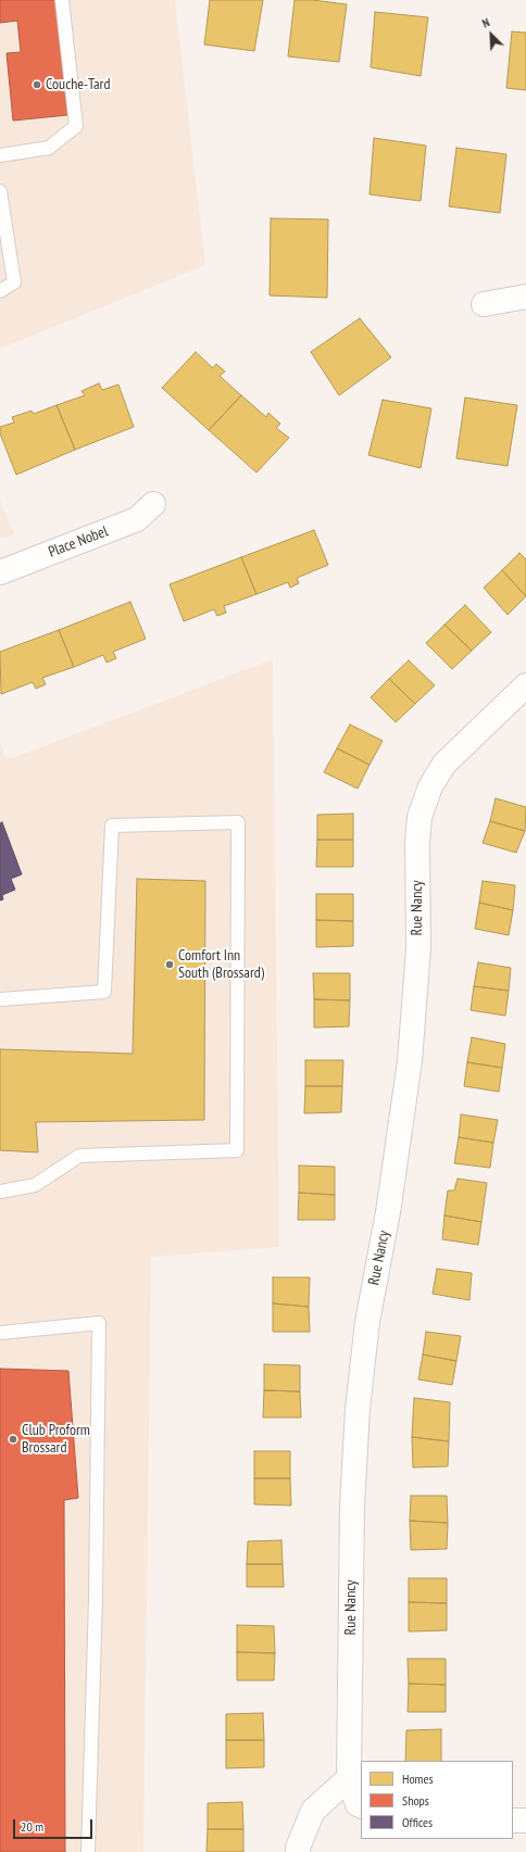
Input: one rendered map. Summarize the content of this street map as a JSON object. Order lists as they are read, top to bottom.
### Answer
{
  "streets": {
    "street": ["Place Nobel", "Rue Nancy"]
  },
  "places": ["Couche-Tard", "Comfort Inn South (Brossard)", "Club Proform Brossard"],
  "legend": ["Homes", "Shops", "Offices"],
  "scale_bar": "20 m",
  "north": "top left"
}
